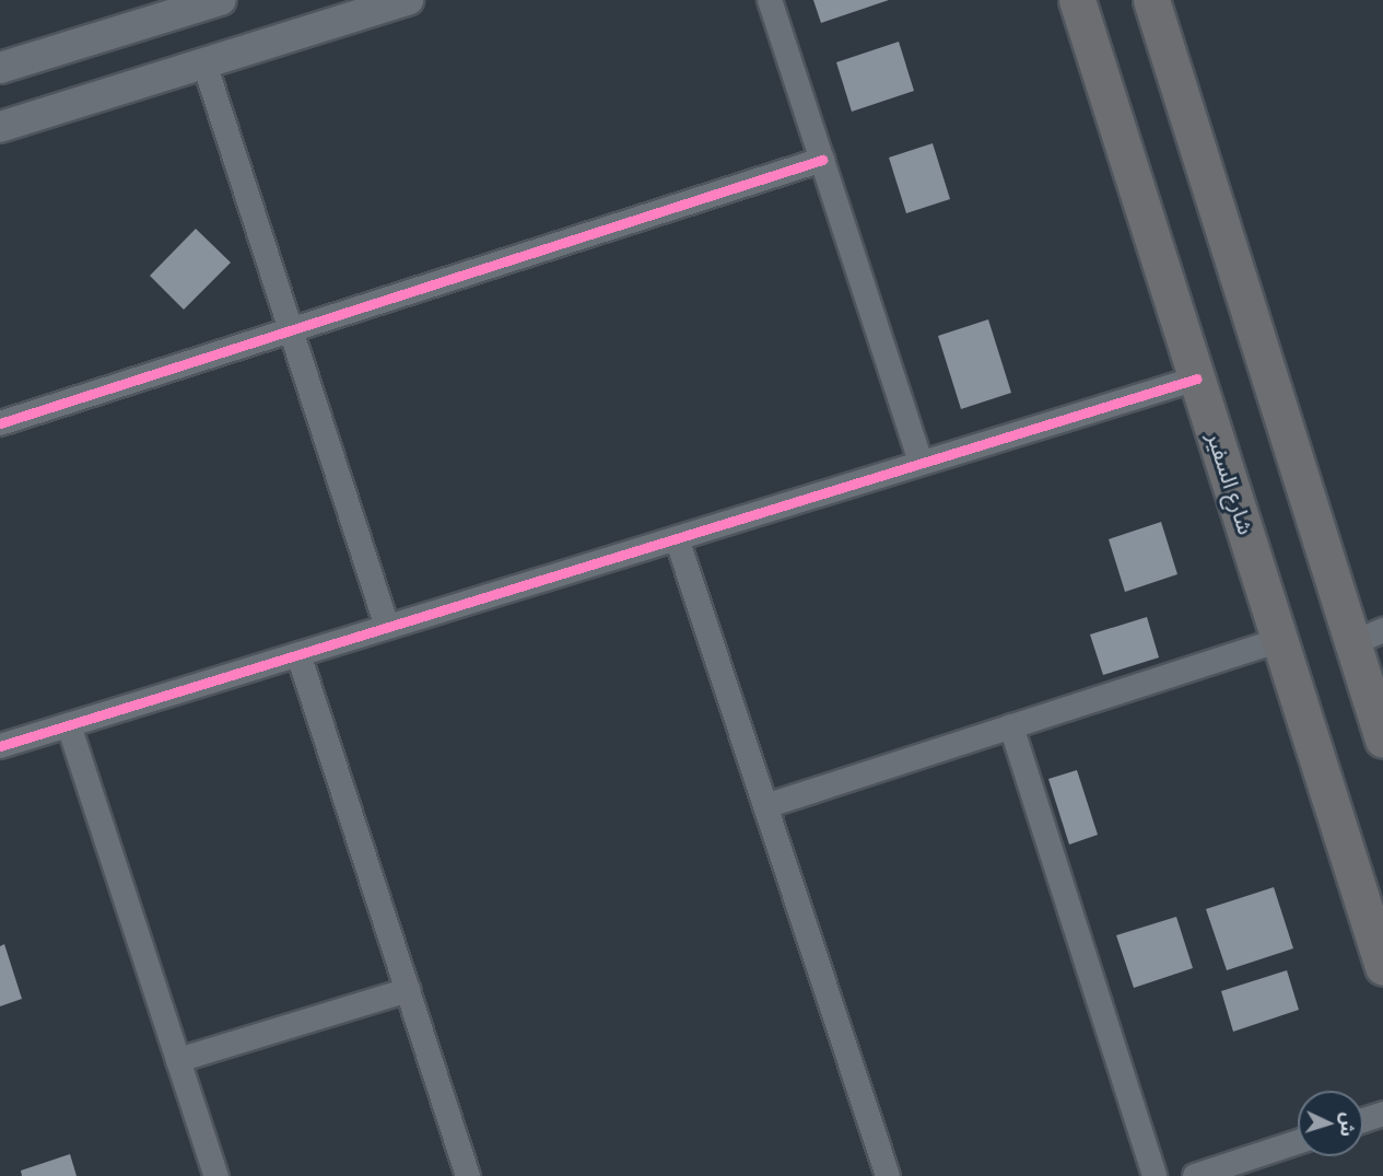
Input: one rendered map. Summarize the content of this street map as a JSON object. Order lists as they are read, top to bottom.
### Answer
{
  "streets": {
    "main road": ["شارع السفير"]
  },
  "north": "right"
}
